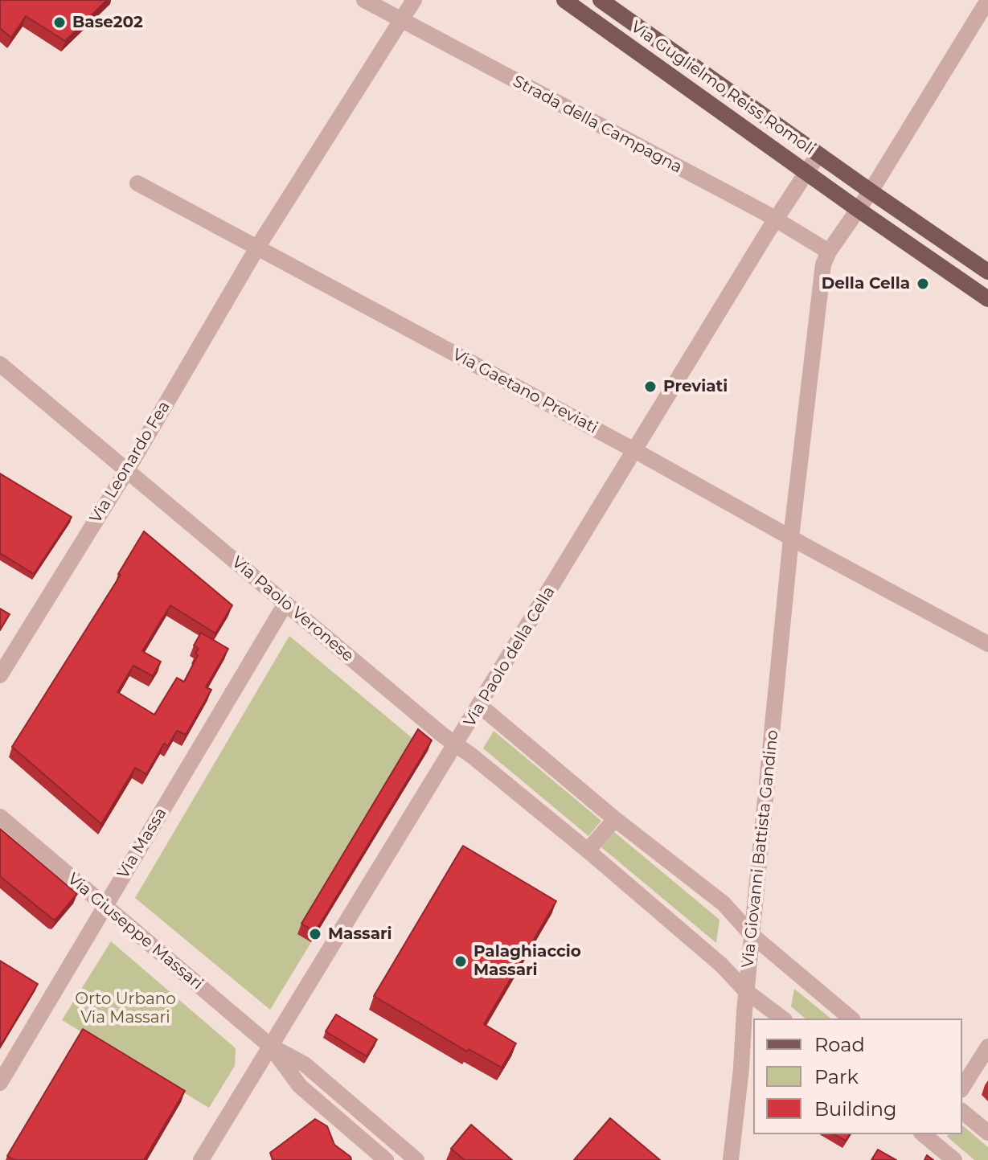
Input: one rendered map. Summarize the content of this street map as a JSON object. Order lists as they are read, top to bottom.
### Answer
{
  "streets": {
    "main road": ["Via Guglielmo Reiss Romoli"],
    "street": [
      "Strada della Campagna",
      "Via Gaetano Previati",
      "Via Leonardo Fea",
      "Via Paolo Veronese",
      "Via Paolo della Cella",
      "Via Massa",
      "Via Giovanni Battista Gandino",
      "Via Giuseppe Massari"
    ]
  },
  "crossings": [
    ["Via Guglielmo Reiss Romoli", "Via Paolo della Cella"],
    ["Via Guglielmo Reiss Romoli", "Via Giovanni Battista Gandino"],
    ["Strada della Campagna", "Via Leonardo Fea"],
    ["Strada della Campagna", "Via Paolo della Cella"],
    ["Strada della Campagna", "Via Giovanni Battista Gandino"],
    ["Via Gaetano Previati", "Via Leonardo Fea"],
    ["Via Gaetano Previati", "Via Paolo della Cella"],
    ["Via Gaetano Previati", "Via Giovanni Battista Gandino"],
    ["Via Leonardo Fea", "Via Paolo Veronese"],
    ["Via Paolo Veronese", "Via Paolo della Cella"],
    ["Via Paolo Veronese", "Via Massa"],
    ["Via Paolo Veronese", "Via Giovanni Battista Gandino"],
    ["Via Paolo della Cella", "Via Giuseppe Massari"],
    ["Via Massa", "Via Giuseppe Massari"]
  ],
  "parks": ["Orto Urbano Via Massari"],
  "places": [
    "Base202",
    "Della Cella",
    "Previati",
    "Massari",
    "Palaghiaccio Massari"
  ],
  "legend": ["Road", "Park", "Building"]
}
